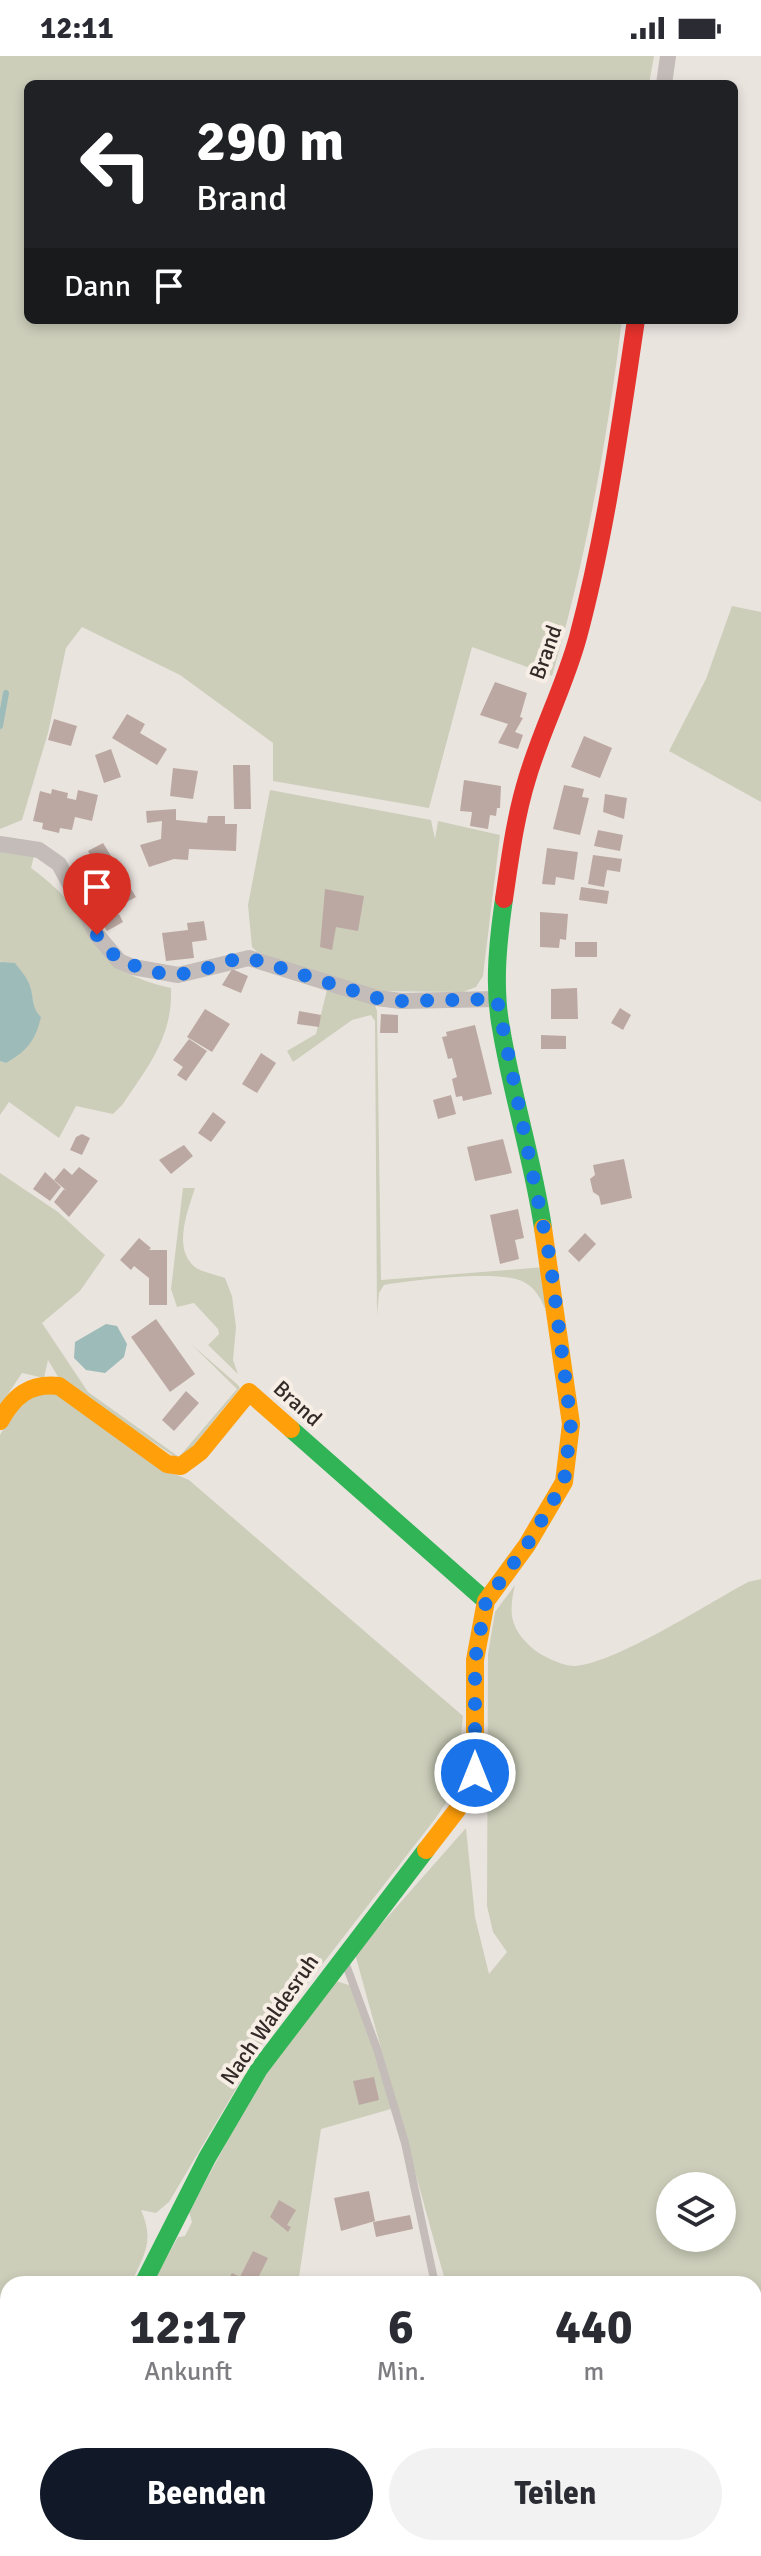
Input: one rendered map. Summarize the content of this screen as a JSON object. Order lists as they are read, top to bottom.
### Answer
{
  "streets": {
    "street": ["Brand", "Nach Waldesruh"]
  },
  "crossings": [
    ["Brand", "Nach Waldesruh"]
  ],
  "page": {
    "status": "12:11",
    "turn": ["290 m", "Brand"],
    "then": "Dann",
    "eta": [
      "12:17",
      "Ankunft",
      "6",
      "Min.",
      "440",
      "m"
    ],
    "buttons": ["Beenden", "Teilen"]
  }
}
